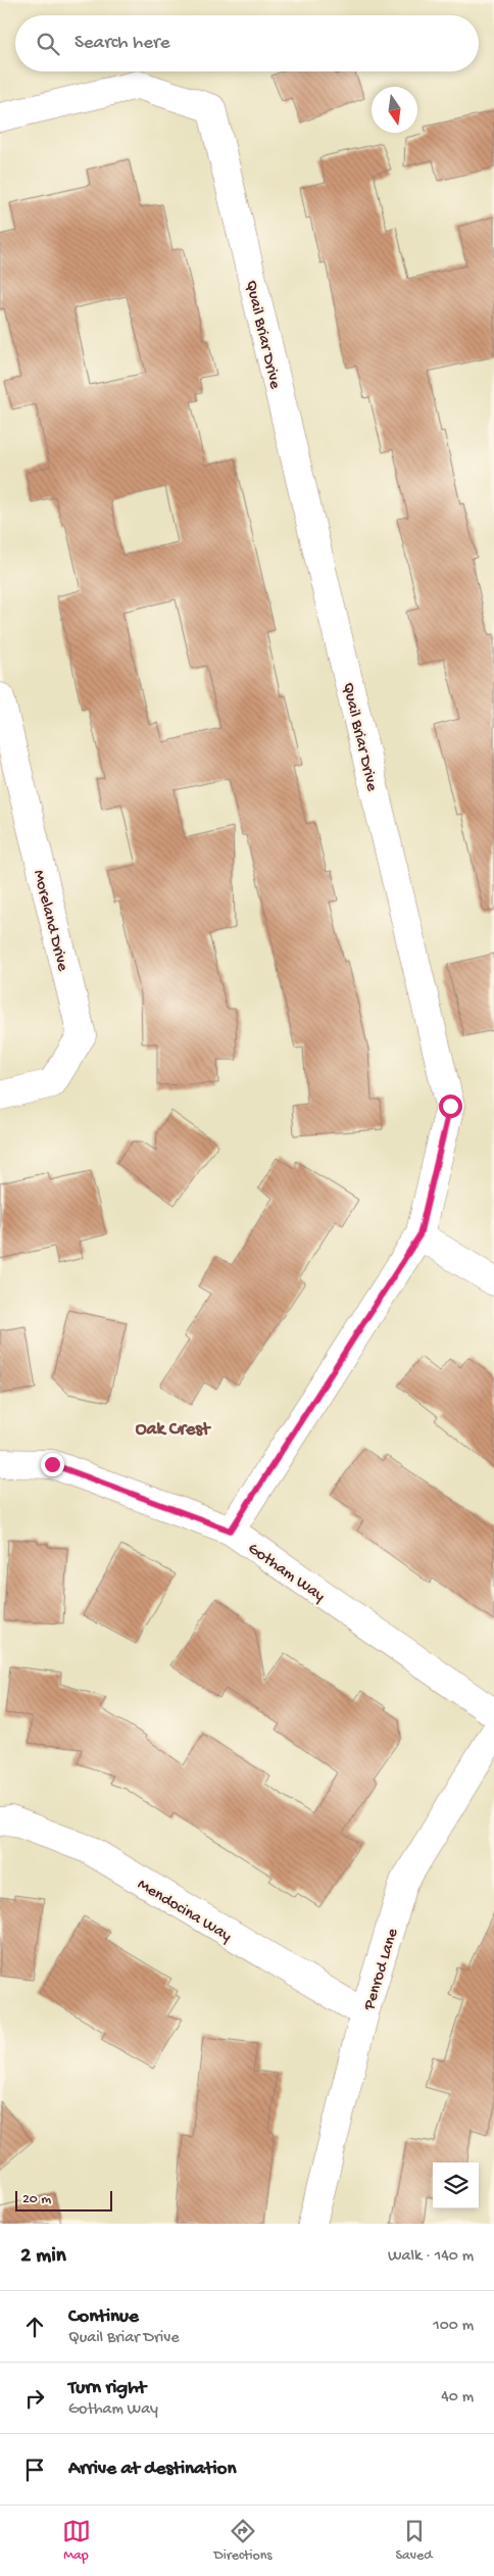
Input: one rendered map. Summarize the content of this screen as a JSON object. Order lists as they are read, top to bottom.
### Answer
{
  "streets": {
    "street": [
      "Quail Briar Drive",
      "Moreland Drive",
      "Gotham Way",
      "Mendocina Way",
      "Penrod Lane"
    ]
  },
  "crossings": [
    ["Quail Briar Drive", "Gotham Way"],
    ["Mendocina Way", "Penrod Lane"]
  ],
  "districts": ["Oak Crest"],
  "scale_bar": "20 m",
  "north": "bottom",
  "page": {
    "search": "Search here",
    "scale": "20 m",
    "heading": ["2 min", "Walk · 140 m"],
    "list": [
      ["Continue", "Quail Briar Drive", "100 m"],
      ["Turn right", "Gotham Way", "40 m"],
      "Arrive at destination"
    ],
    "nav": ["Map", "Directions", "Saved"]
  }
}
